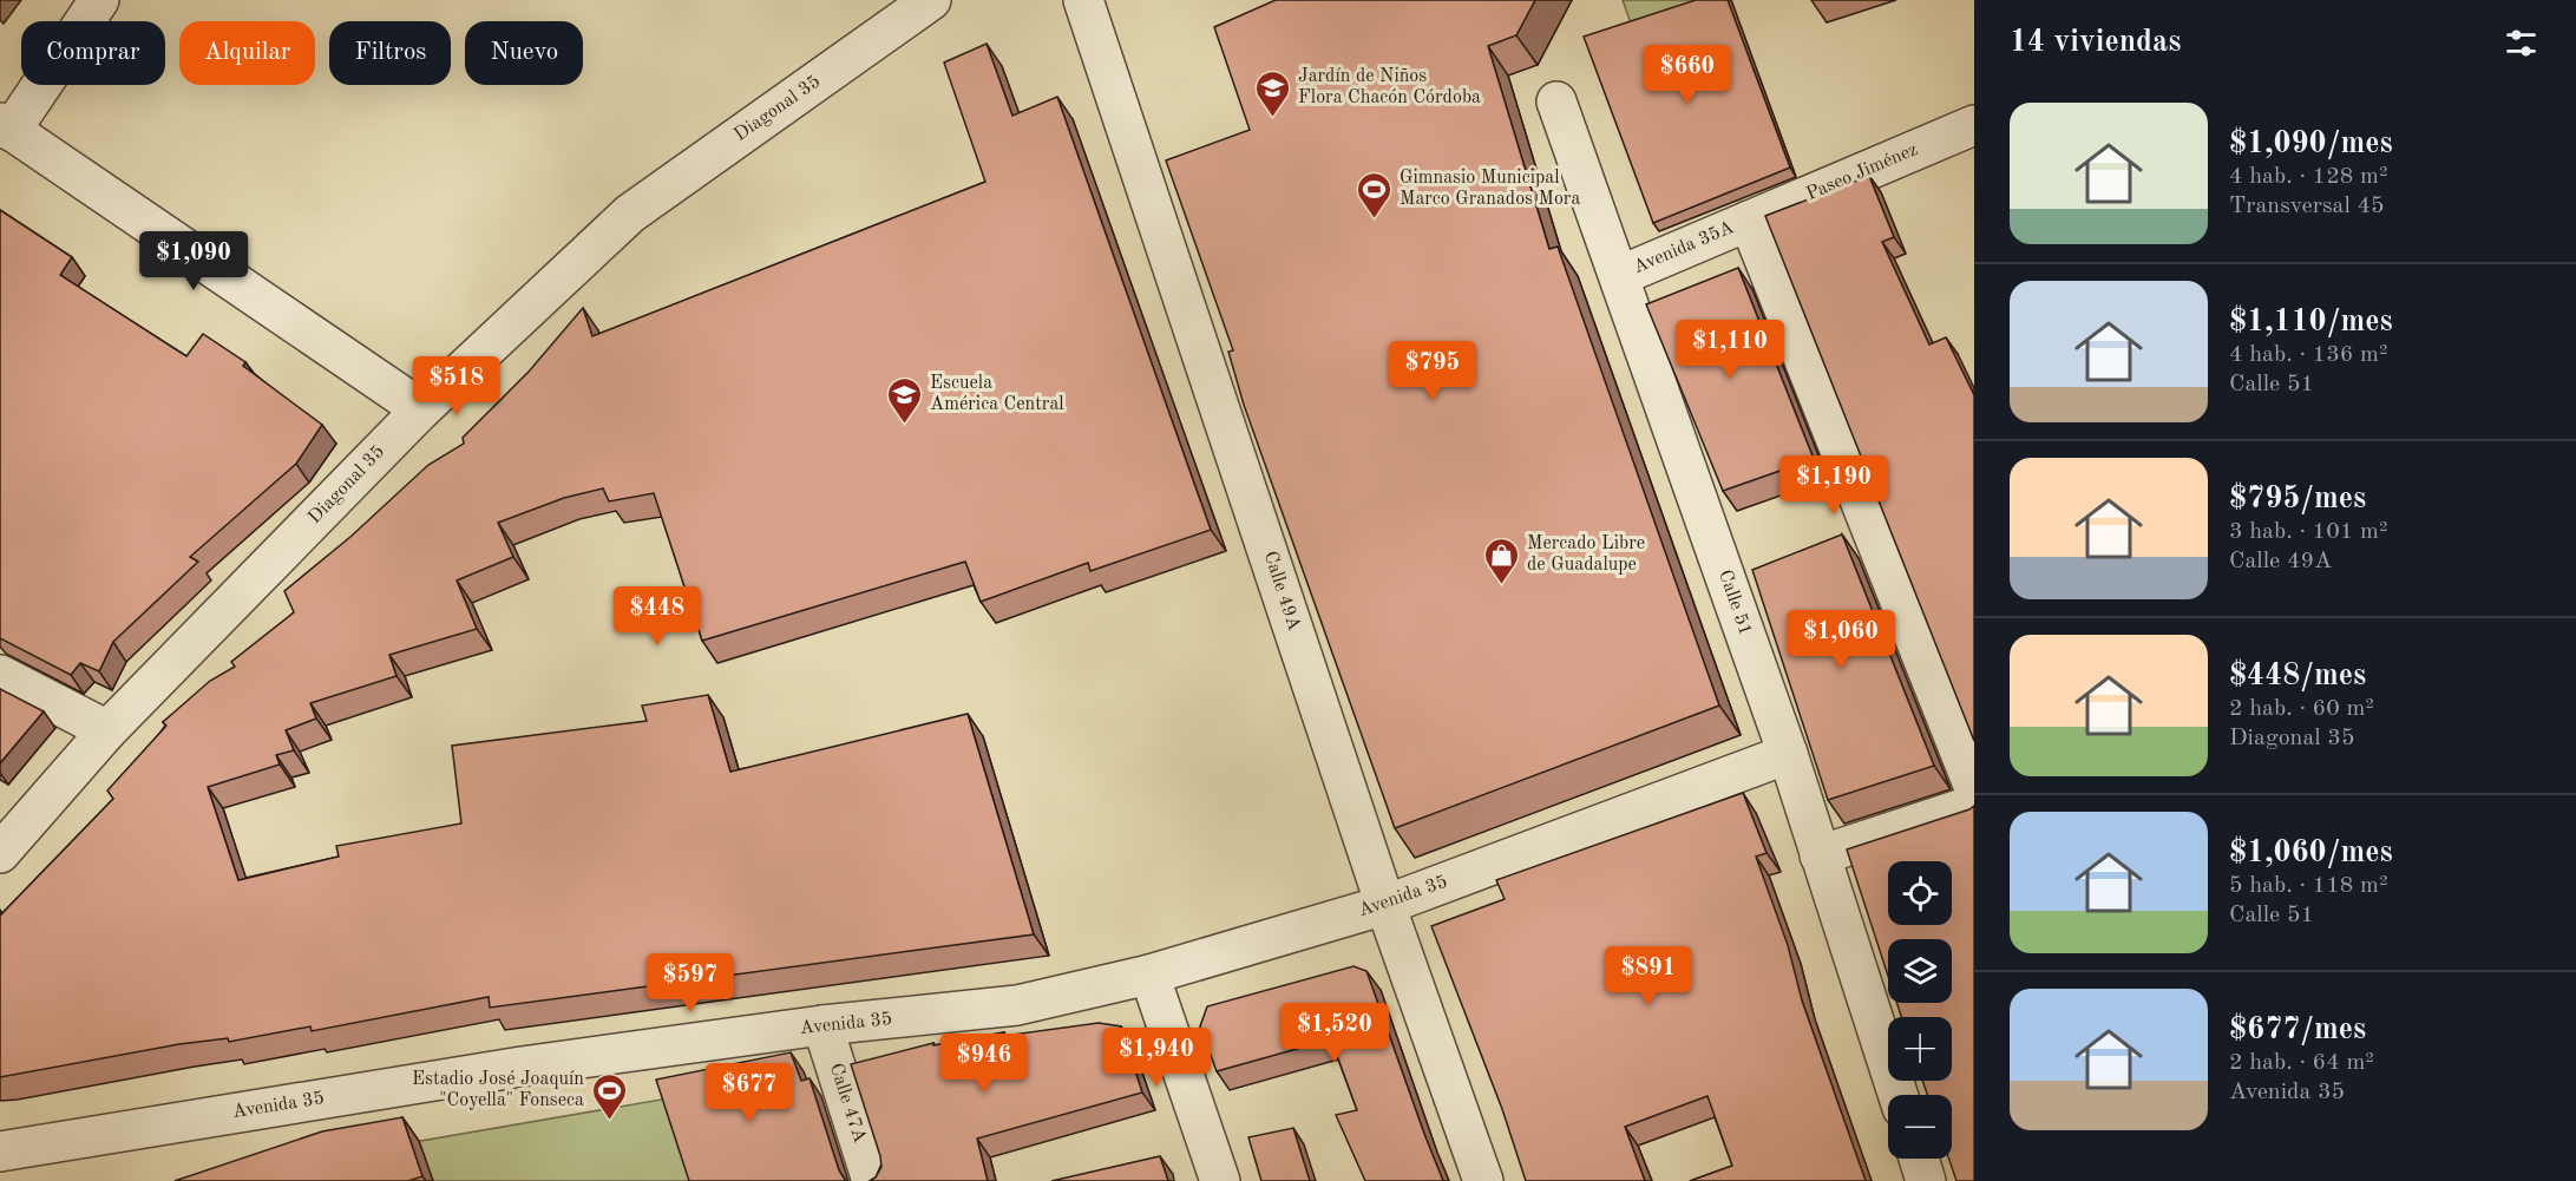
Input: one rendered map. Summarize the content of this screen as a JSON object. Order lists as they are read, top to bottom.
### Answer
{
  "streets": {
    "street": [
      "Diagonal 35",
      "Paseo Jiménez",
      "Avenida 35A",
      "Calle 49A",
      "Calle 51",
      "Avenida 35",
      "Calle 47A"
    ]
  },
  "crossings": [
    ["Paseo Jiménez", "Avenida 35A"],
    ["Avenida 35A", "Calle 51"],
    ["Calle 49A", "Avenida 35"],
    ["Calle 51", "Avenida 35"],
    ["Avenida 35", "Calle 47A"]
  ],
  "places": {
    "school or university": ["Jardín de Niños Flora Chacón Córdoba", "Escuela América Central"],
    "sports": ["Gimnasio Municipal Marco Granados Mora", "Estadio José Joaquín \"Coyella\" Fonseca"],
    "shop": ["Mercado Libre de Guadalupe"]
  },
  "page": {
    "heading": "14 viviendas",
    "chip": [
      "Comprar",
      "Alquilar",
      "Filtros",
      "Nuevo"
    ],
    "price": [
      "$660",
      "$1,090",
      "$1,110",
      "$795",
      "$518",
      "$1,190",
      "$448",
      "$1,060",
      "$891",
      "$597",
      "$1,520",
      "$1,940",
      "$946",
      "$677"
    ],
    "list": [
      {
        "name": "$1,090/mes",
        "note": "4 hab. · 128 m² · Transversal 45"
      },
      {
        "name": "$1,110/mes",
        "note": "4 hab. · 136 m² · Calle 51"
      },
      {
        "name": "$795/mes",
        "note": "3 hab. · 101 m² · Calle 49A"
      },
      {
        "name": "$448/mes",
        "note": "2 hab. · 60 m² · Diagonal 35"
      },
      {
        "name": "$1,060/mes",
        "note": "5 hab. · 118 m² · Calle 51"
      },
      {
        "name": "$677/mes",
        "note": "2 hab. · 64 m² · Avenida 35"
      }
    ],
    "map_buttons": ["+", "−"]
  }
}
